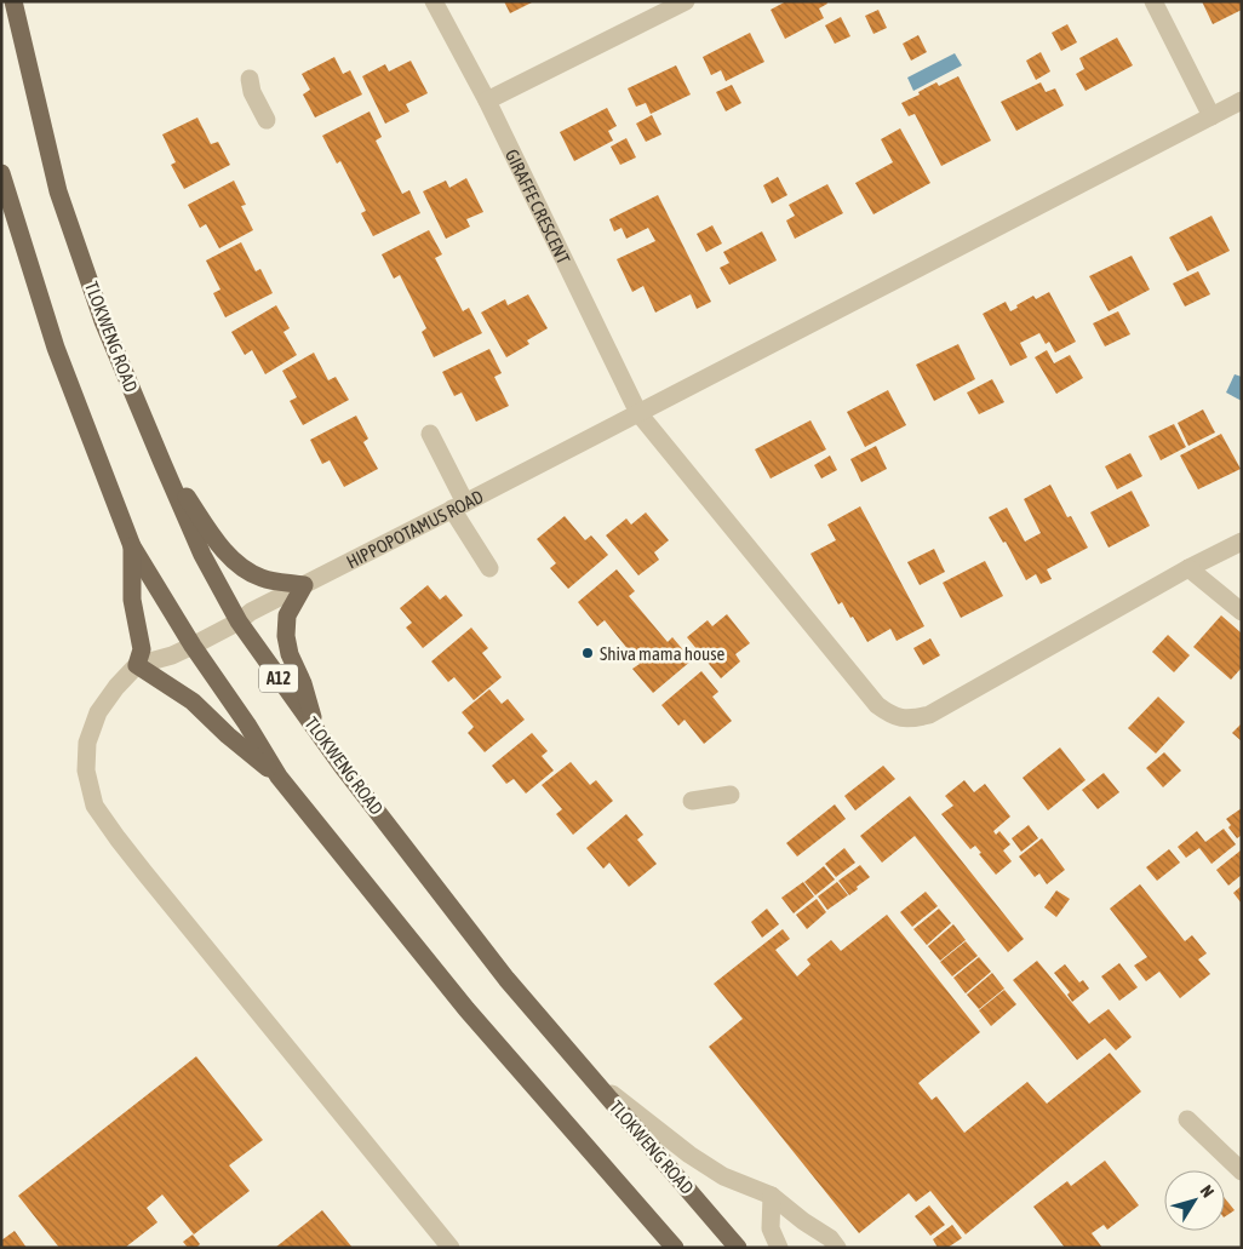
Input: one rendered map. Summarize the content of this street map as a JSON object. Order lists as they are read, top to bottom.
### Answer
{
  "streets": {
    "main road": ["TLOKWENG ROAD", "A12"],
    "street": ["GIRAFFE CRESCENT", "HIPPOPOTAMUS ROAD"]
  },
  "crossings": [
    ["GIRAFFE CRESCENT", "HIPPOPOTAMUS ROAD"],
    ["TLOKWENG ROAD", "HIPPOPOTAMUS ROAD"]
  ],
  "places": ["Shiva mama house"],
  "north": "top right"
}
